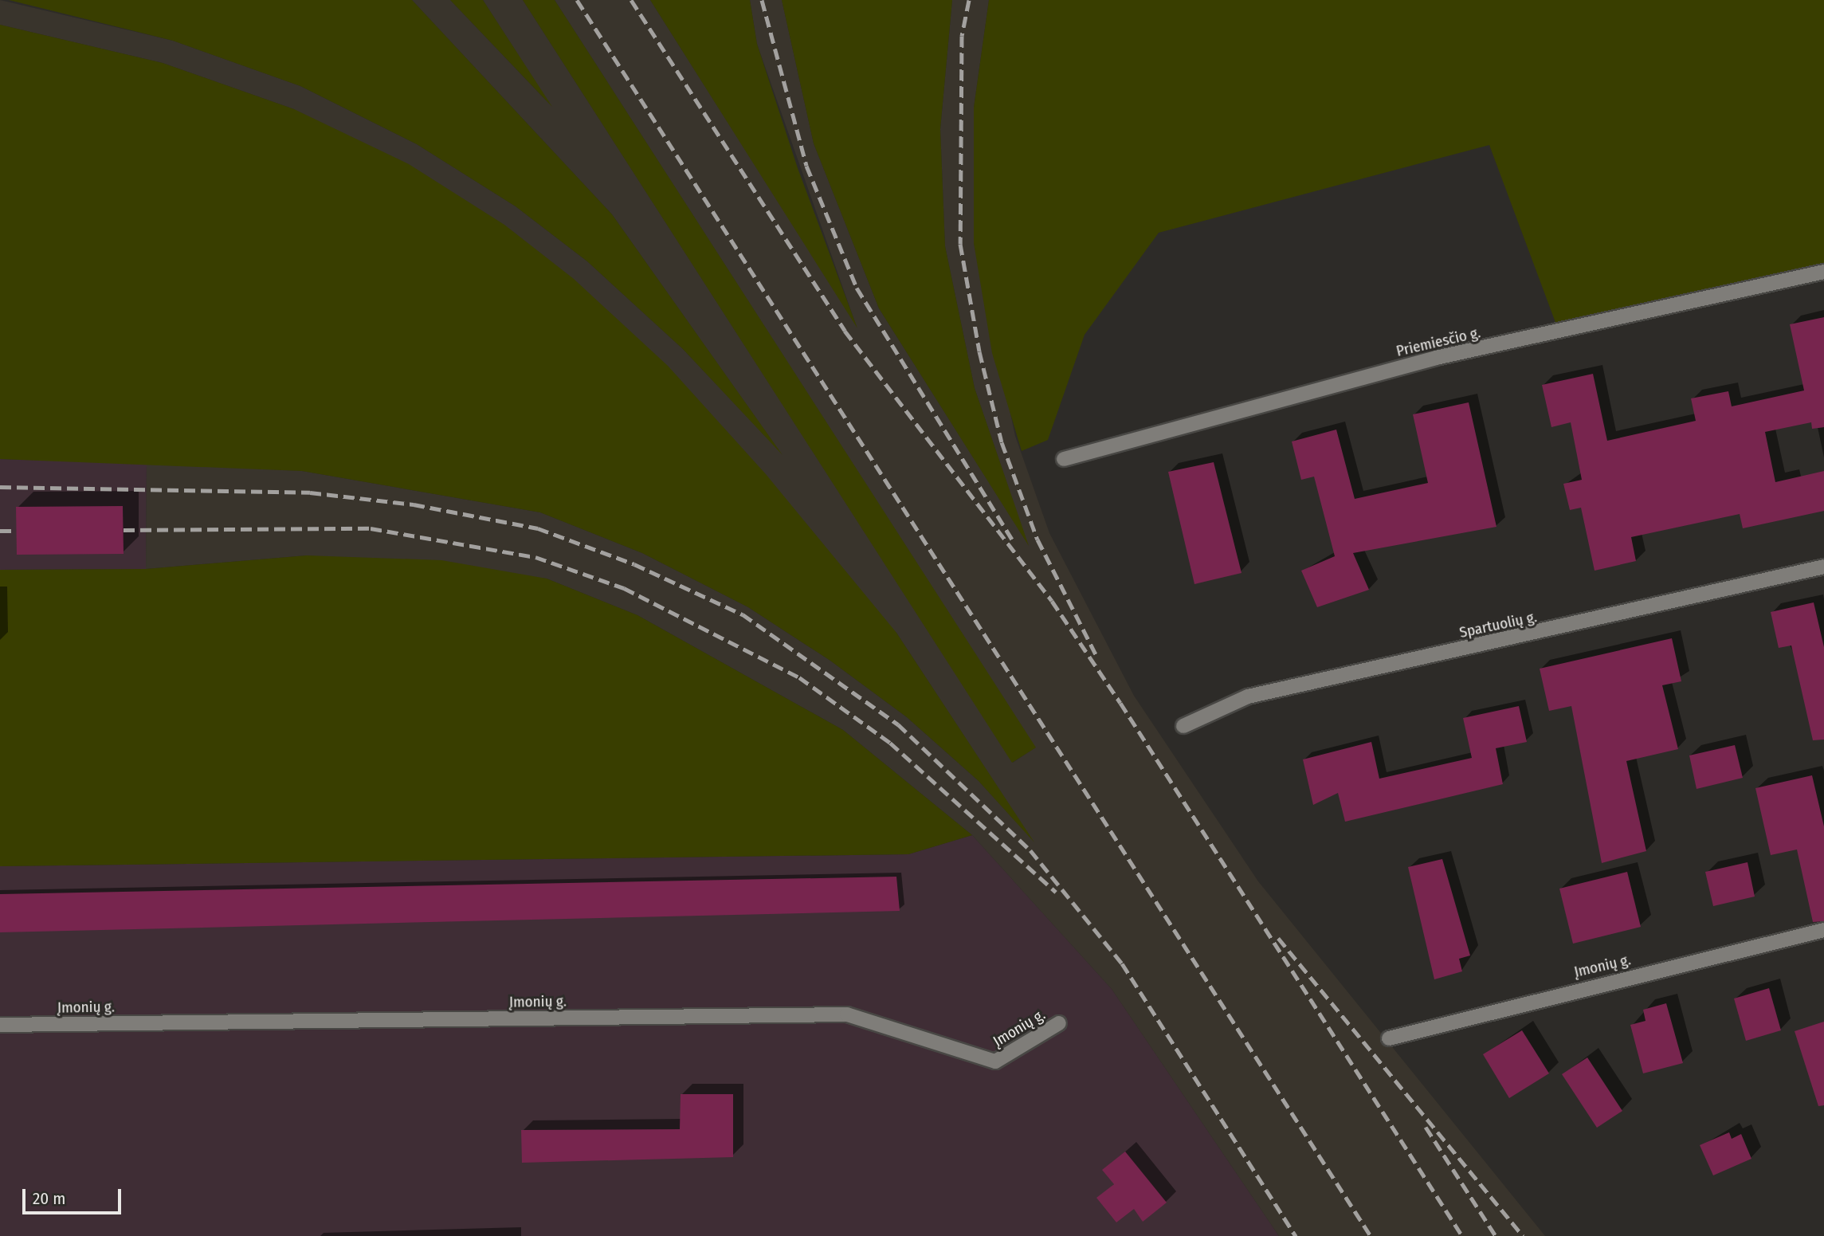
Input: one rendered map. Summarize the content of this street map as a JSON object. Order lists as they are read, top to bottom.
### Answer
{
  "streets": {
    "street": ["Priemiesčio g.", "Spartuolių g.", "Įmonių g."]
  },
  "scale_bar": "20 m"
}
